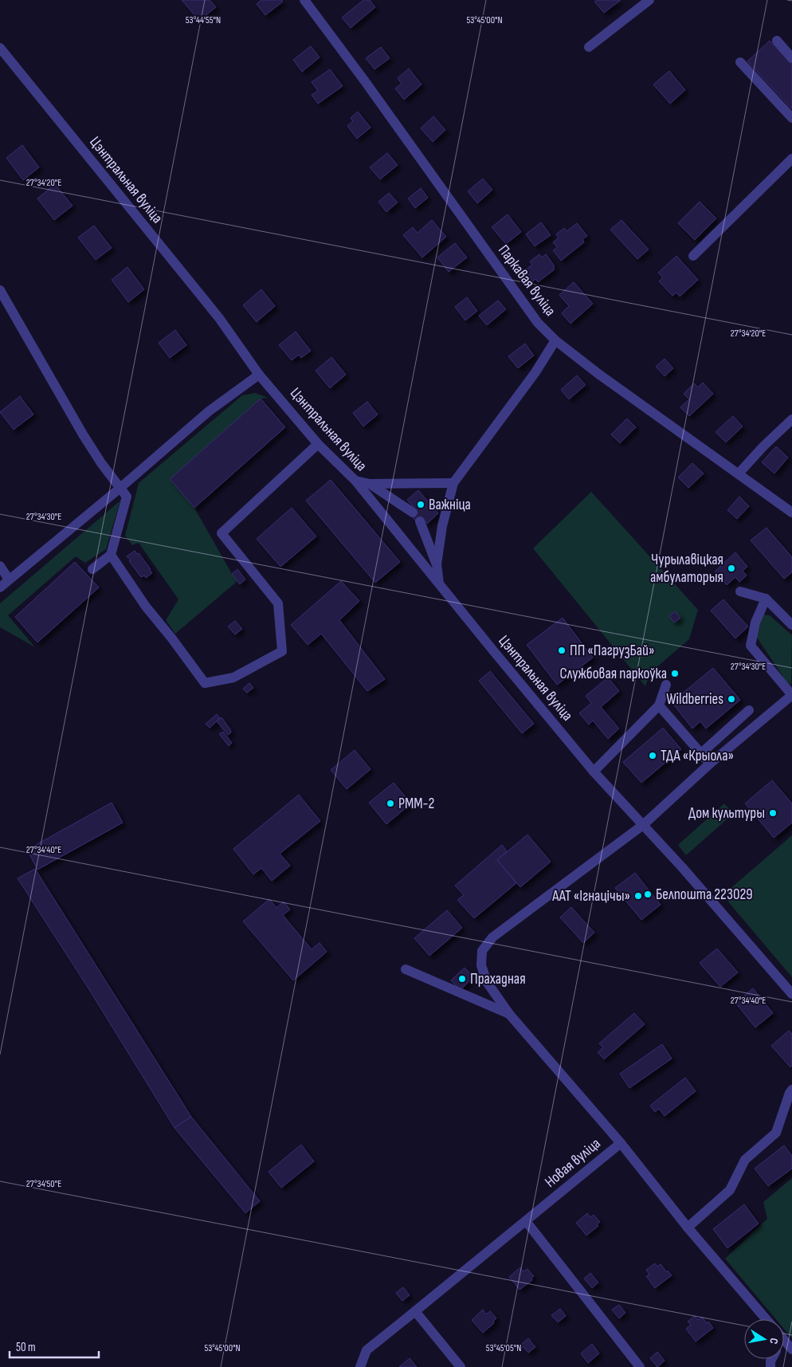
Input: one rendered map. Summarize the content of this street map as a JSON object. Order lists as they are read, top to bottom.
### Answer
{
  "streets": {
    "street": ["Цэнтральная вуліца", "Паркавая вуліца", "Новая вуліца"]
  },
  "places": [
    "Важніца",
    "Чурылавіцкая амбулаторыя",
    "ПП «ПагрузБай»",
    "Службовая паркоўка",
    "Wildberries",
    "ТДА «Крыола»",
    "РММ-2",
    "Дом культуры",
    "Белпошта 223029",
    "ААТ «Ігнацічы»",
    "Прахадная"
  ],
  "scale_bar": "50 m",
  "north": "right",
  "coordinates": [
    "53°44'55\"N",
    "53°45'00\"N",
    "27°34'20\"E",
    "27°34'30\"E",
    "27°34'40\"E",
    "27°34'50\"E",
    "53°45'05\"N"
  ]
}
